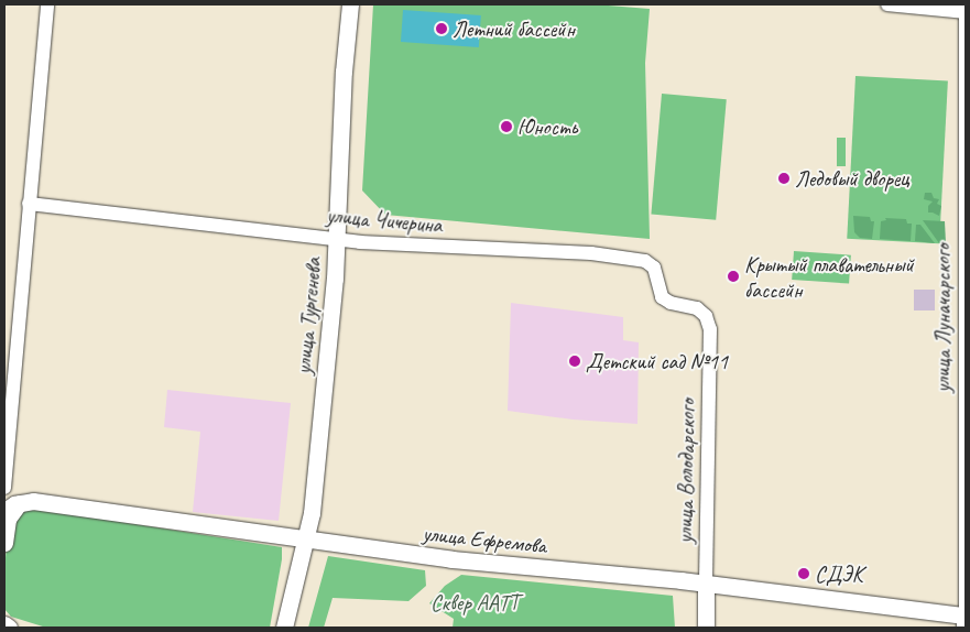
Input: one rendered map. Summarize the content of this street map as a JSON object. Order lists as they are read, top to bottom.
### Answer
{
  "streets": {
    "main road": ["улица Тургенева", "улица Володарского", "улица Ефремова"],
    "street": ["улица Чичерина", "улица Луначарского"]
  },
  "crossings": [
    ["улица Чичерина", "улица Тургенева"],
    ["улица Чичерина", "улица Володарского"],
    ["улица Тургенева", "улица Ефремова"],
    ["улица Луначарского", "улица Ефремова"],
    ["улица Володарского", "улица Ефремова"]
  ],
  "parks": ["Сквер ААТТ"],
  "places": [
    "Летний бассейн",
    "Юность",
    "Ледовый дворец",
    "Крытый плавательный бассейн",
    "Детский сад №11",
    "СДЭК"
  ]
}
